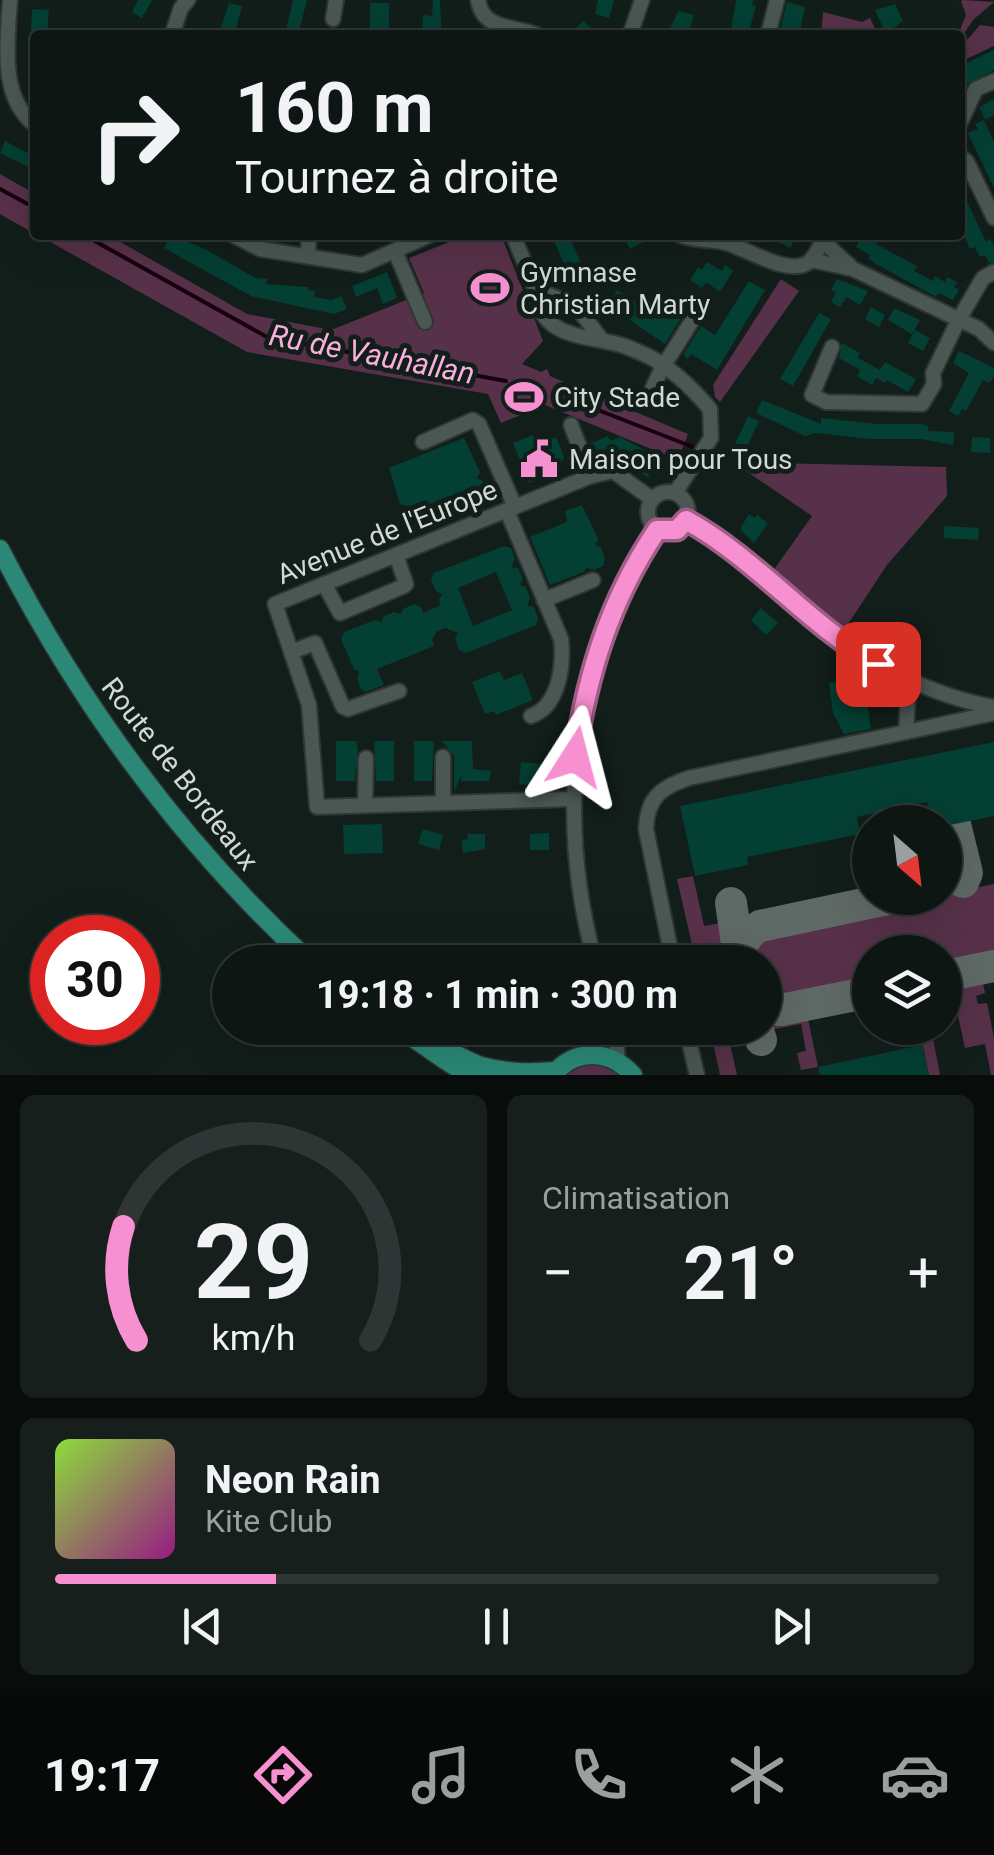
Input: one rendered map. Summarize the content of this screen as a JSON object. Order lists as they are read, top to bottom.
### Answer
{
  "streets": {
    "main road": ["Route de Bordeaux"],
    "street": ["Avenue de l'Europe"]
  },
  "water": ["Ru de Vauhallan"],
  "places": {
    "sports": ["Gymnase Christian Marty", "City Stade"],
    "public building": ["Maison pour Tous"]
  },
  "north": "bottom right",
  "page": {
    "turn": ["160 m", "Tournez à droite"],
    "limit": "30",
    "trip": "19:18 · 1 min · 300 m",
    "tile": "Climatisation",
    "heat": ["−", "21°", "+"],
    "song": ["Neon Rain", "Kite Club"],
    "tabs": "19:17",
    "gauge": ["29", "km/h"]
  }
}
